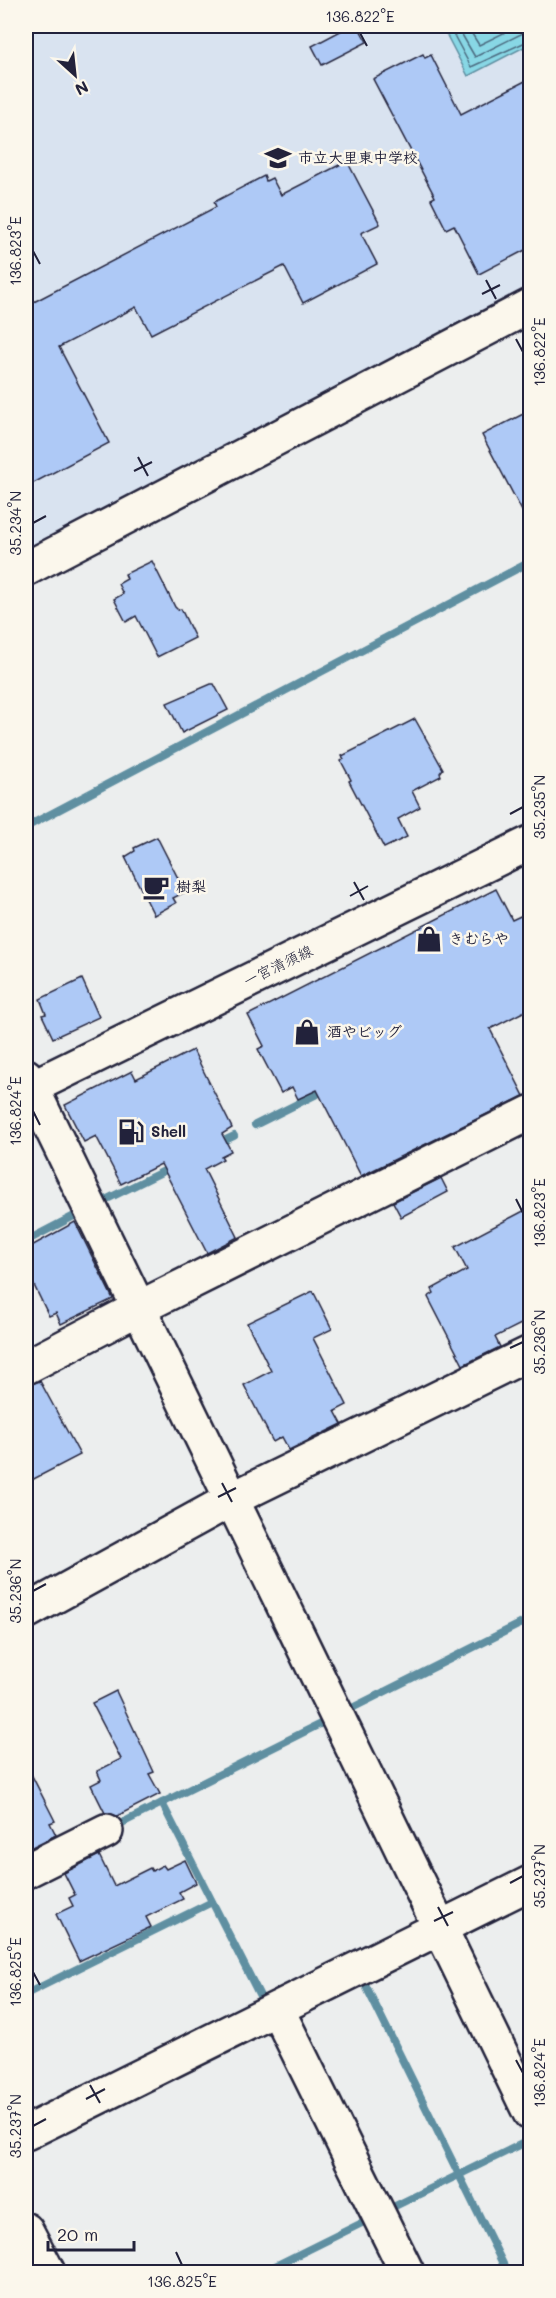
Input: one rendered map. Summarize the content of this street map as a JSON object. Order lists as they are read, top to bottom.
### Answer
{
  "streets": {
    "street": ["一宮清須線"]
  },
  "places": {
    "school or university": ["市立大里東中学校"],
    "cafe": ["樹梨"],
    "shop": ["きむらや", "酒やビッグ"],
    "fuel station": ["Shell"]
  },
  "scale_bar": "20 m",
  "north": "bottom right",
  "coordinates": [
    "136.822°E",
    "136.823°E",
    "35.234°N",
    "35.235°N",
    "136.824°E",
    "35.236°N",
    "35.237°N",
    "136.825°E"
  ]
}
